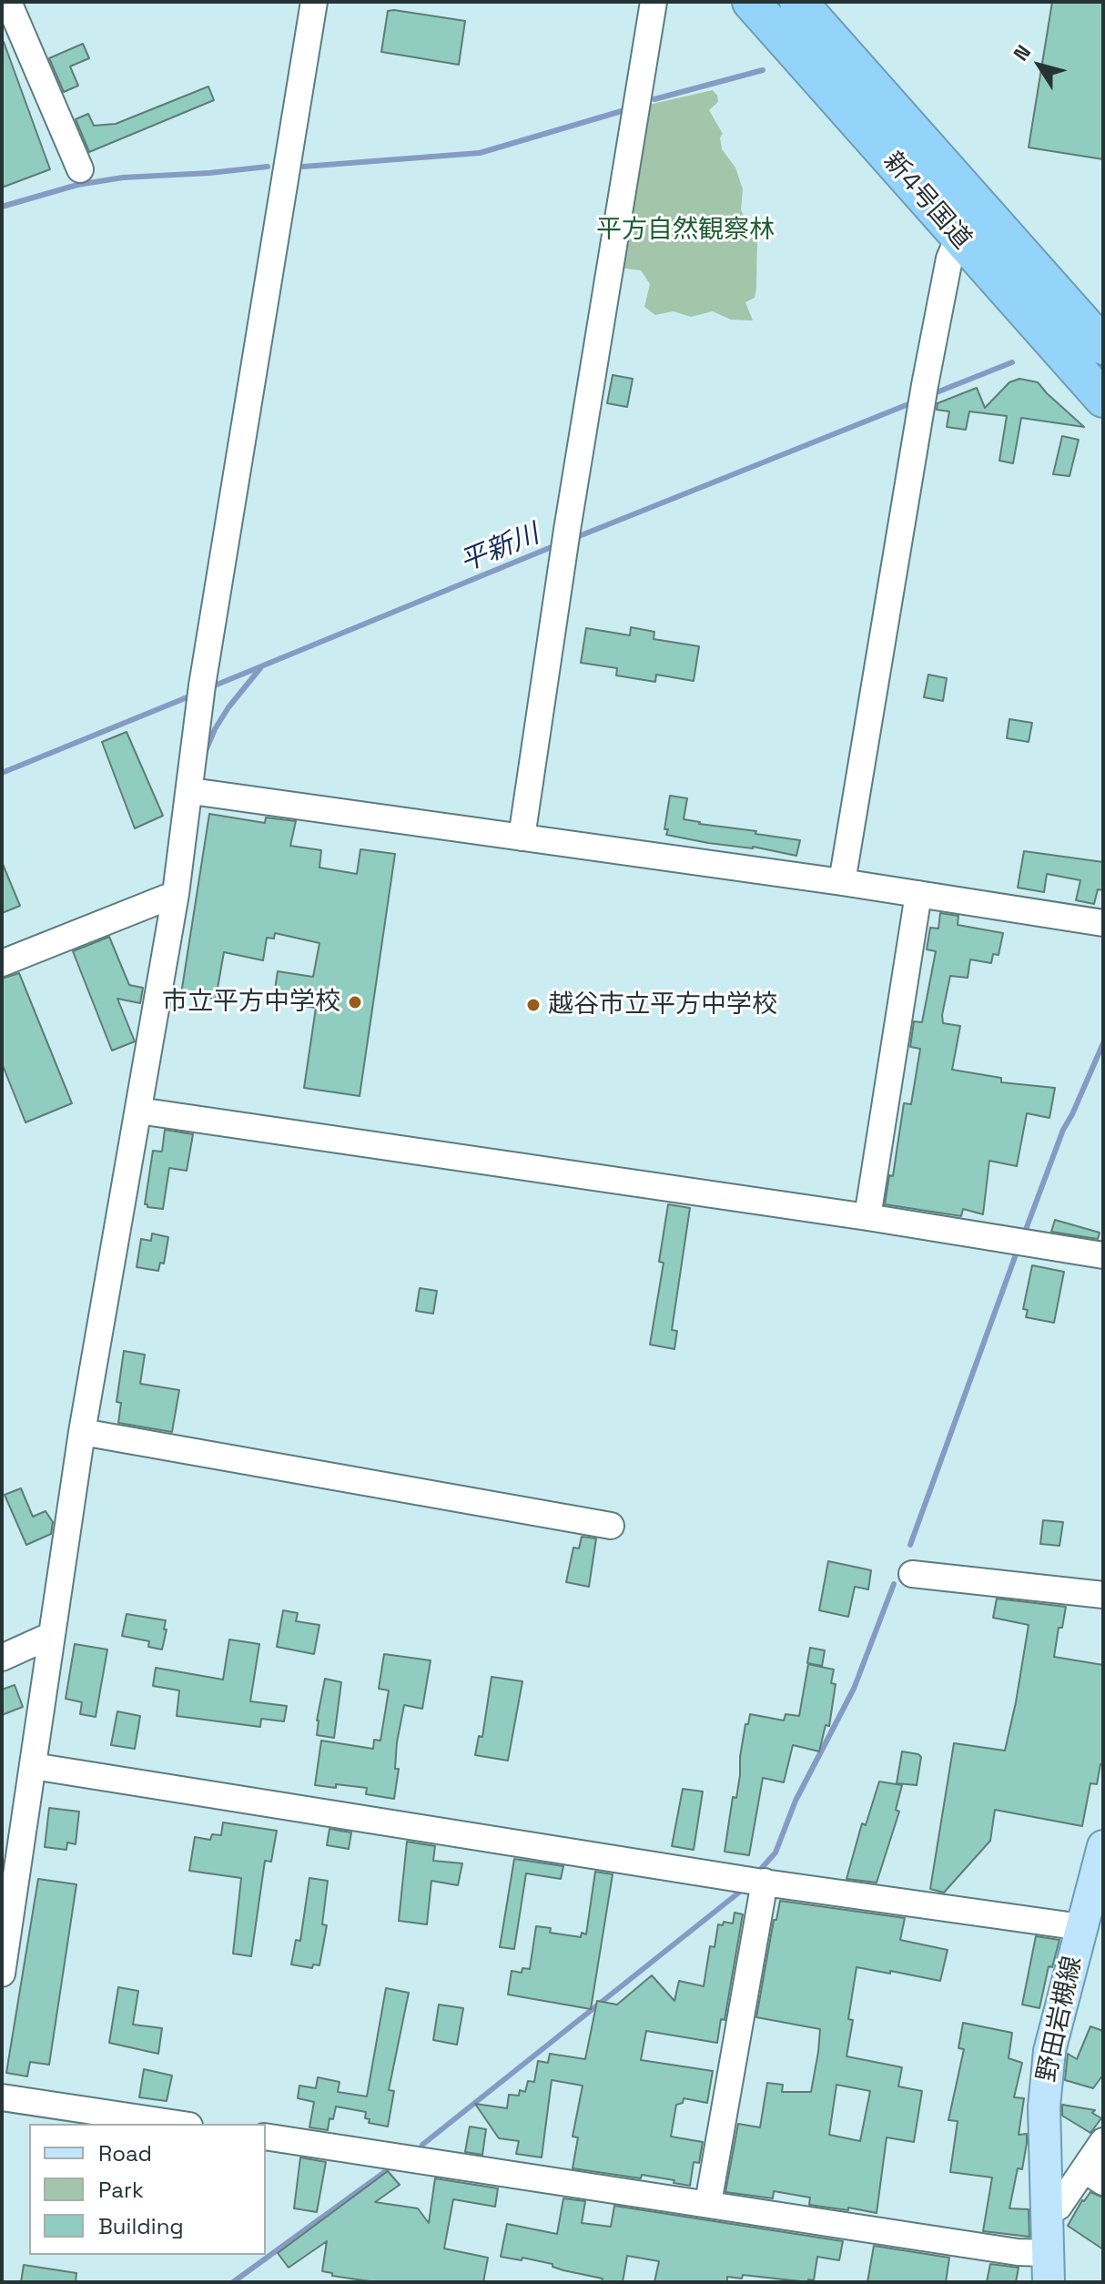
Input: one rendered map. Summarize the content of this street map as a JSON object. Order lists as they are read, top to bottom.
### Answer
{
  "streets": {
    "highway": ["新4号国道"],
    "main road": ["野田岩槻線"]
  },
  "water": ["平新川"],
  "parks": ["平方自然観察林"],
  "places": ["市立平方中学校", "越谷市立平方中学校"],
  "legend": ["Road", "Park", "Building"],
  "north": "top left"
}
